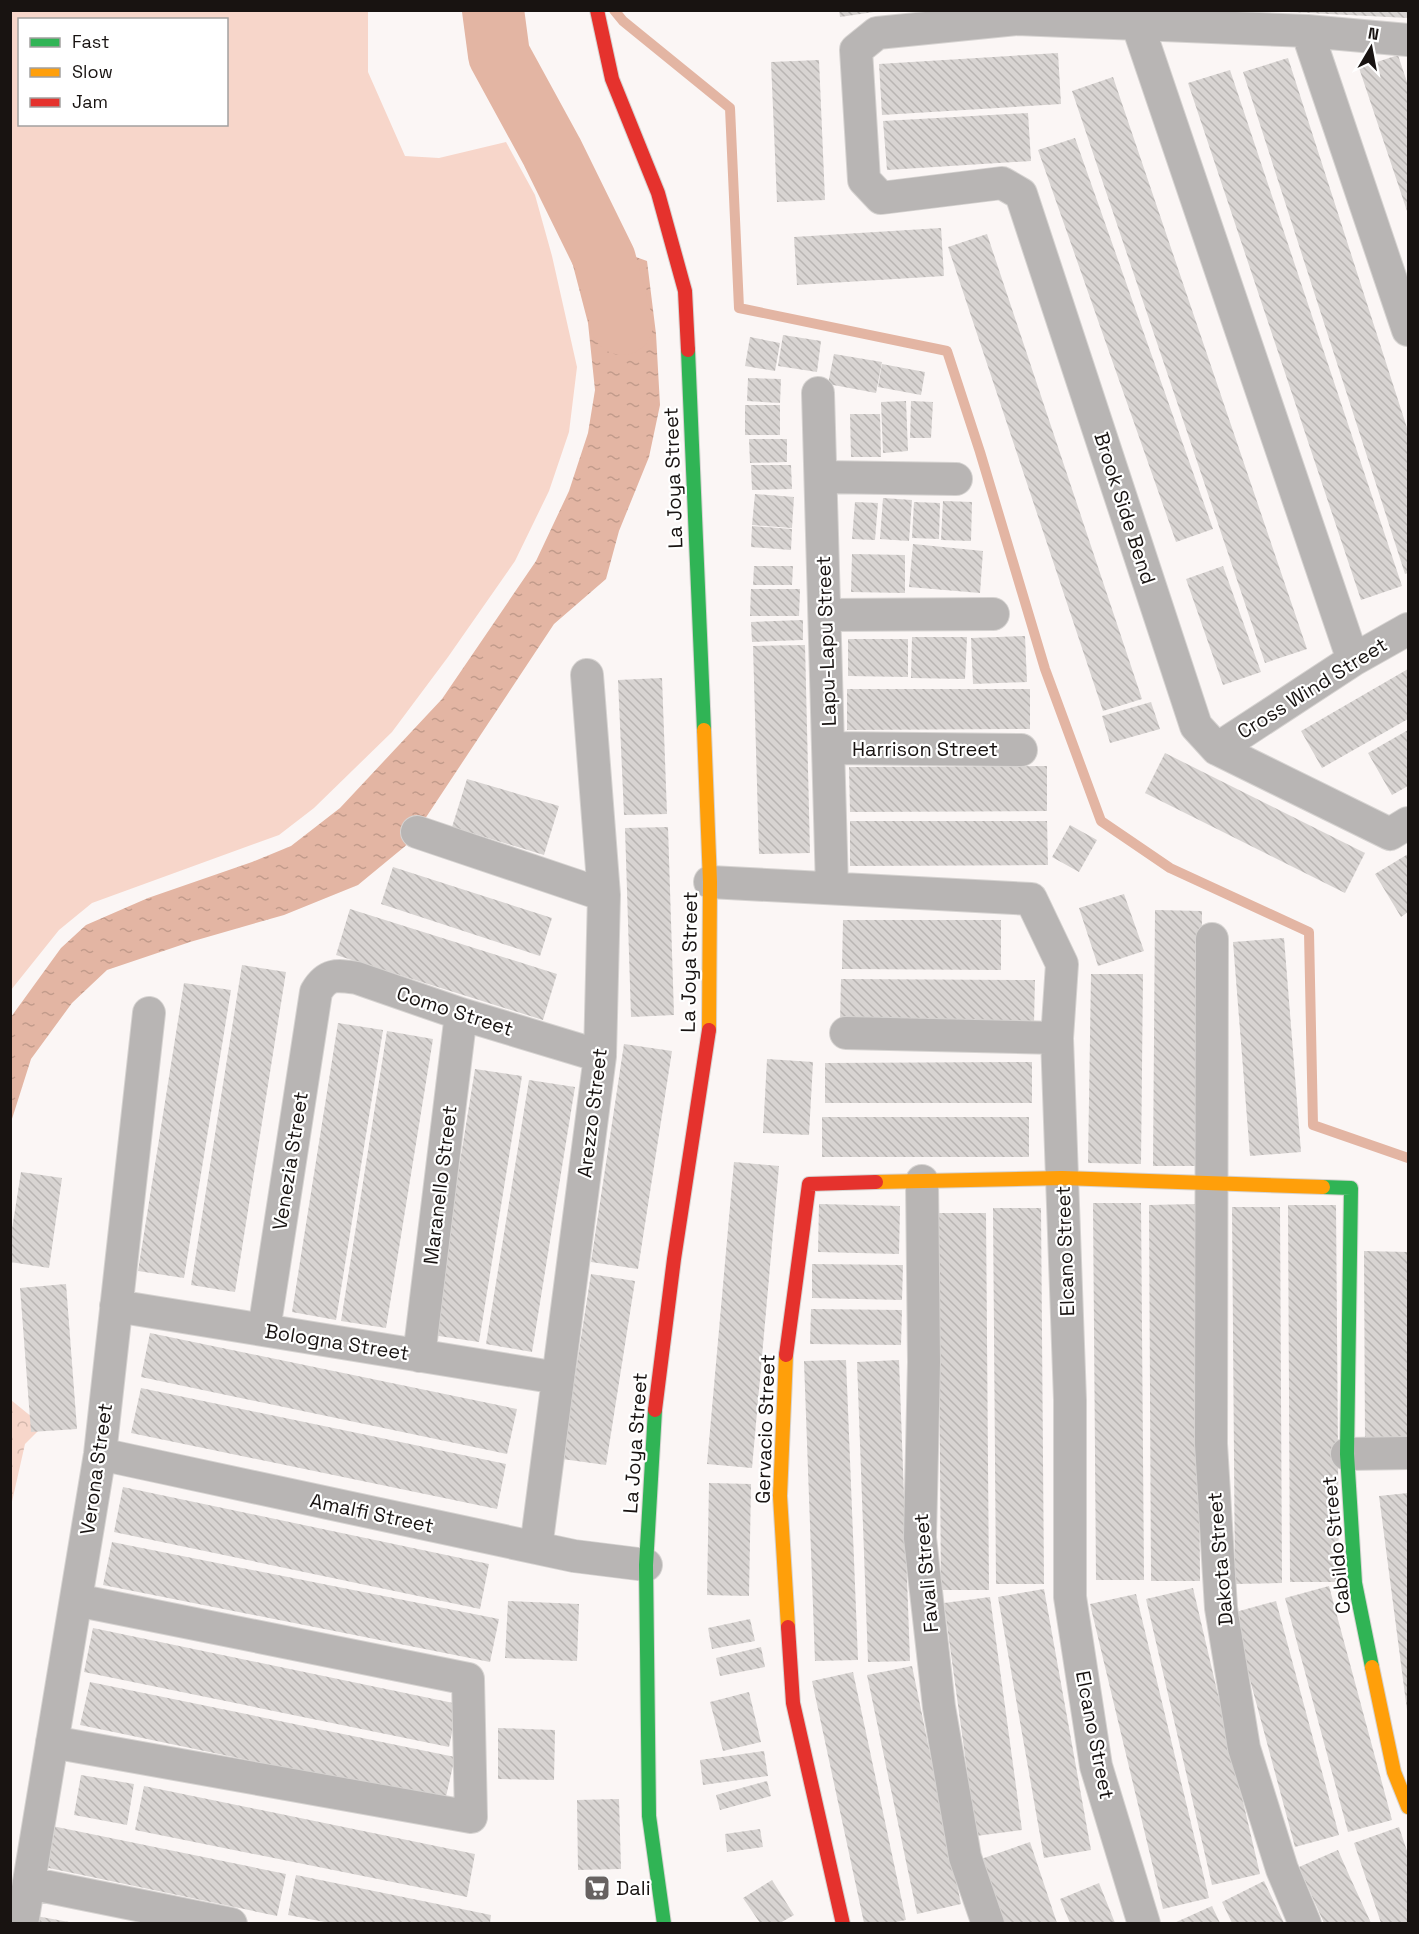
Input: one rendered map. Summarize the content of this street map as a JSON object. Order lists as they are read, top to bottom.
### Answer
{
  "streets": {
    "street": [
      "La Joya Street",
      "Brook Side Bend",
      "Lapu-Lapu Street",
      "Cross Wind Street",
      "Harrison Street",
      "Como Street",
      "Arezzo Street",
      "Venezia Street",
      "Maranello Street",
      "Elcano Street",
      "Bologna Street",
      "Gervacio Street",
      "Verona Street",
      "Amalfi Street",
      "Cabildo Street",
      "Dakota Street",
      "Favali Street"
    ]
  },
  "crossings": [
    ["La Joya Street", "Elcano Street"],
    ["La Joya Street", "Amalfi Street"],
    ["Brook Side Bend", "Cross Wind Street"],
    ["Lapu-Lapu Street", "Harrison Street"],
    ["Lapu-Lapu Street", "Elcano Street"],
    ["Como Street", "Arezzo Street"],
    ["Como Street", "Venezia Street"],
    ["Como Street", "Maranello Street"],
    ["Arezzo Street", "Bologna Street"],
    ["Arezzo Street", "Amalfi Street"],
    ["Venezia Street", "Bologna Street"],
    ["Maranello Street", "Bologna Street"],
    ["Elcano Street", "Gervacio Street"],
    ["Bologna Street", "Verona Street"],
    ["Gervacio Street", "Cabildo Street"],
    ["Gervacio Street", "Dakota Street"],
    ["Gervacio Street", "Favali Street"],
    ["Verona Street", "Amalfi Street"],
    ["Cabildo Street", "Dakota Street"]
  ],
  "places": {
    "supermarket": ["Dali"]
  },
  "legend": ["Fast", "Slow", "Jam"],
  "north": "top"
}
